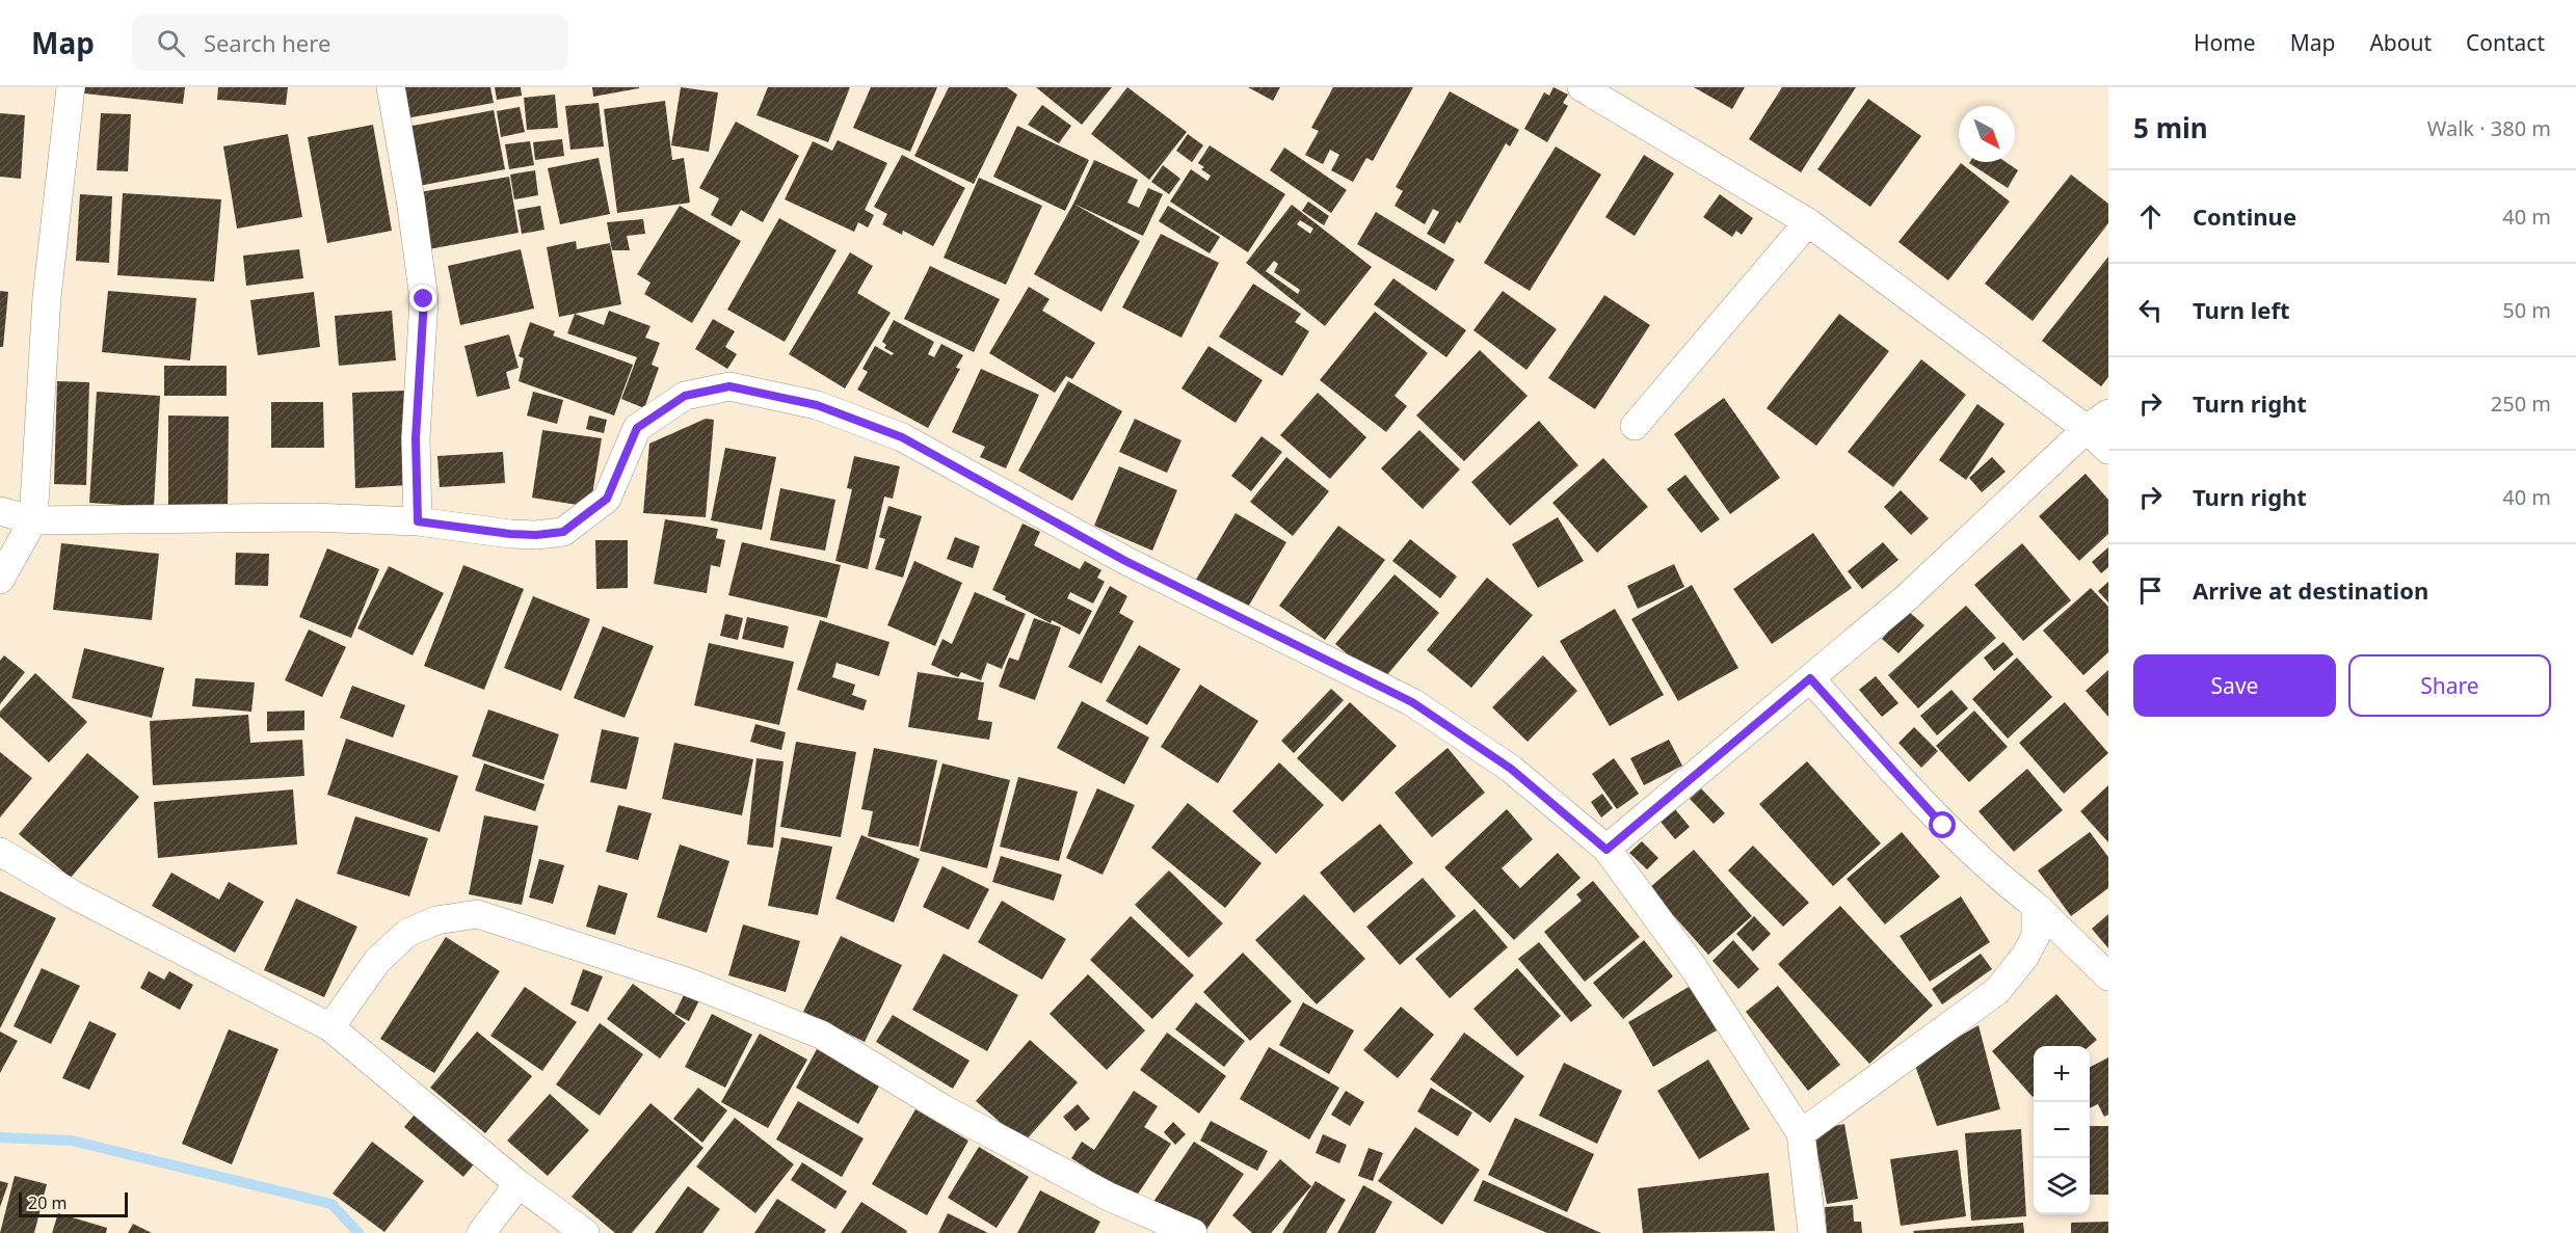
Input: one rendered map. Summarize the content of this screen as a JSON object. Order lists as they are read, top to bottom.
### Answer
{
  "scale_bar": "20 m",
  "north": "bottom right",
  "page": {
    "header": "Map",
    "search": "Search here",
    "nav": [
      "Home",
      "Map",
      "About",
      "Contact"
    ],
    "heading": ["5 min", "Walk · 380 m"],
    "list": [
      ["Continue", "40 m"],
      ["Turn left", "50 m"],
      ["Turn right", "250 m"],
      ["Turn right", "40 m"],
      "Arrive at destination"
    ],
    "buttons": ["Save", "Share"],
    "map_buttons": ["+", "−"],
    "scale": "20 m"
  }
}
